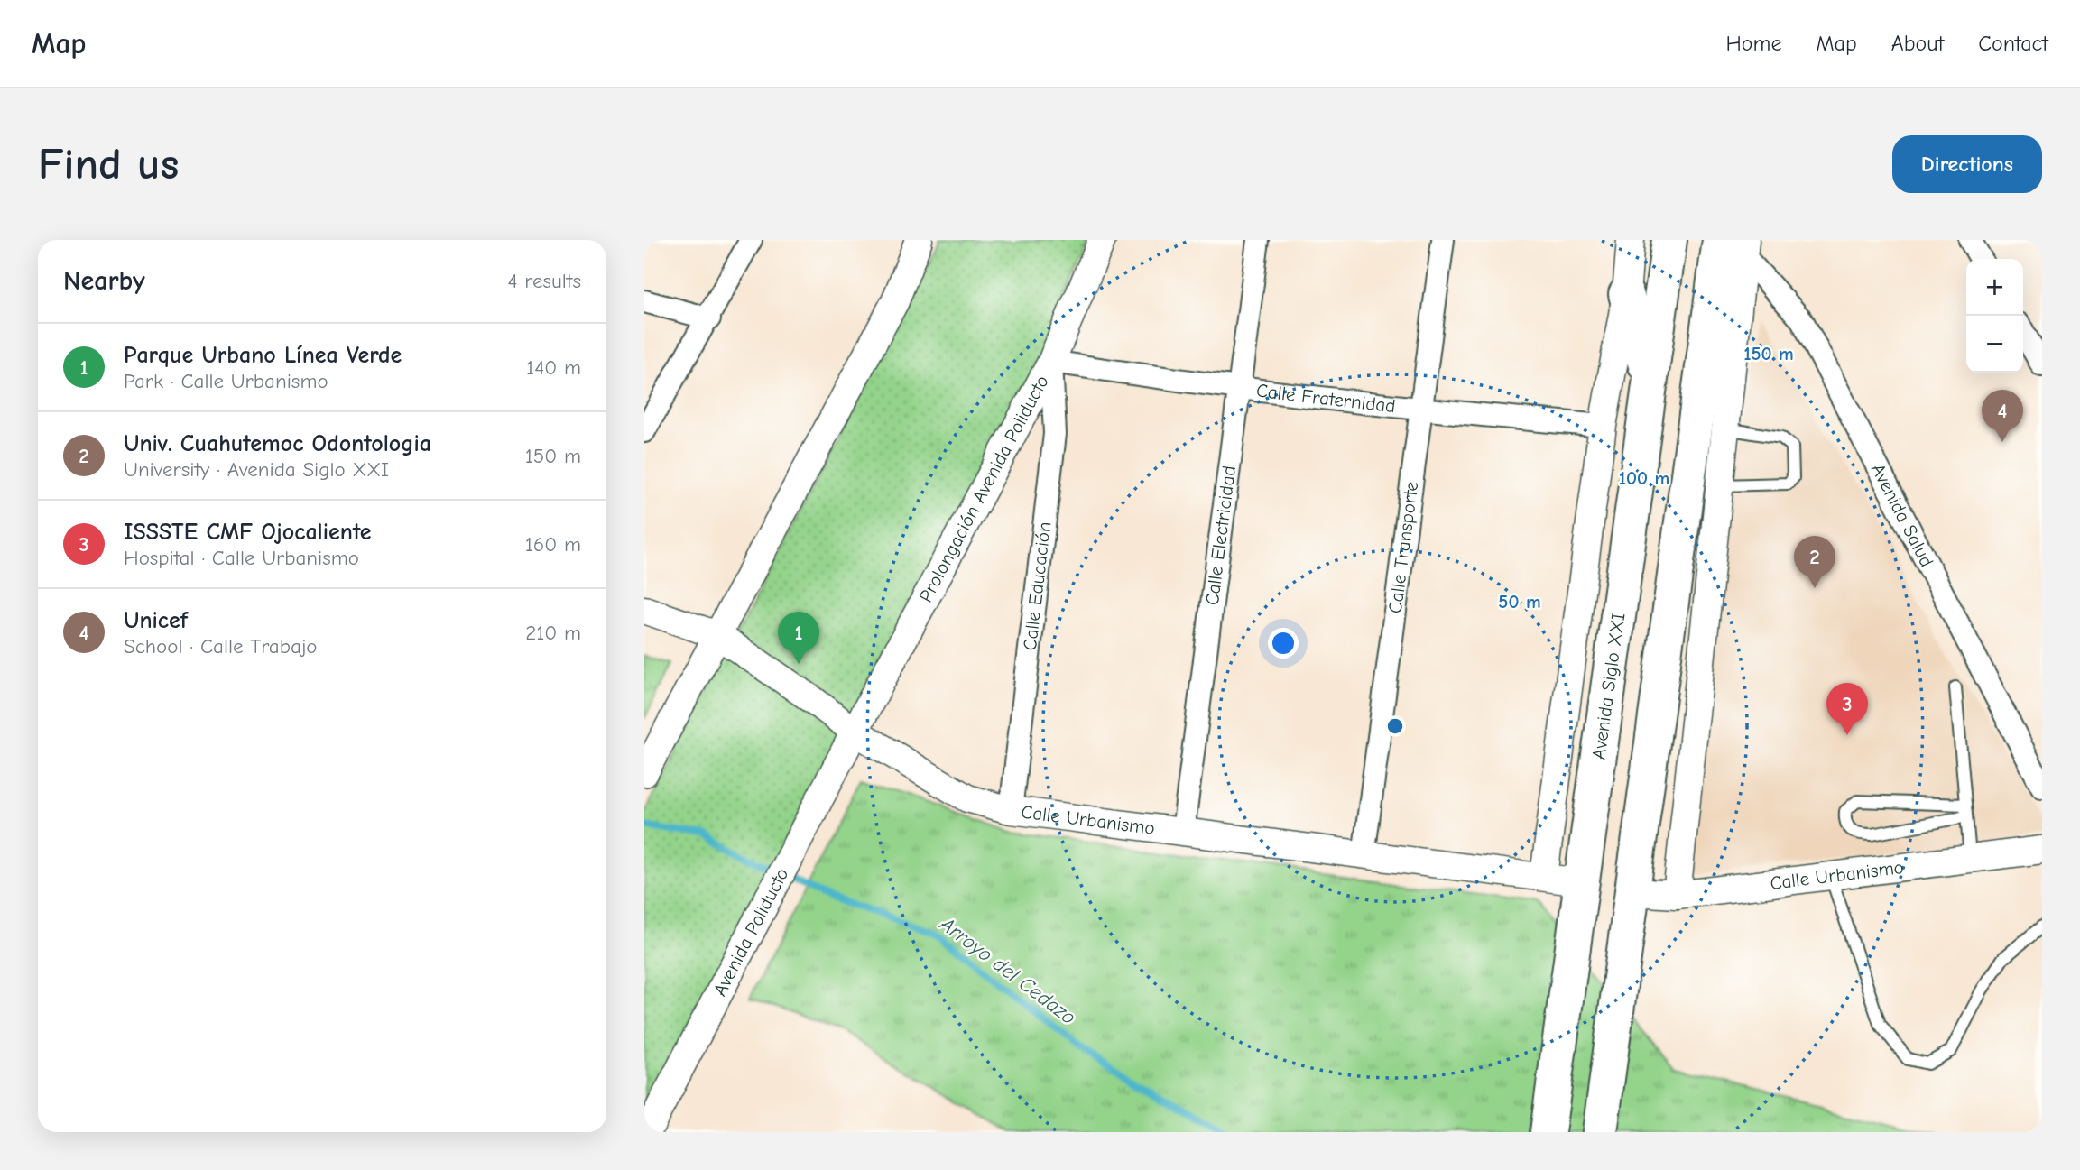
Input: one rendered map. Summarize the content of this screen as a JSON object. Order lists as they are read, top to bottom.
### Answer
{
  "streets": {
    "highway": ["Avenida Siglo XXI"],
    "street": [
      "Calle Fraternidad",
      "Prolongación Avenida Poliducto",
      "Avenida Salud",
      "Calle Electricidad",
      "Calle Transporte",
      "Calle Educación",
      "Calle Urbanismo",
      "Avenida Poliducto"
    ]
  },
  "crossings": [
    ["Calle Fraternidad", "Prolongación Avenida Poliducto"],
    ["Calle Fraternidad", "Calle Electricidad"],
    ["Calle Fraternidad", "Calle Transporte"],
    ["Calle Fraternidad", "Calle Educación"],
    ["Calle Fraternidad", "Avenida Siglo XXI"],
    ["Prolongación Avenida Poliducto", "Calle Educación"],
    ["Prolongación Avenida Poliducto", "Calle Urbanismo"],
    ["Prolongación Avenida Poliducto", "Avenida Poliducto"],
    ["Calle Electricidad", "Calle Urbanismo"],
    ["Calle Transporte", "Calle Urbanismo"],
    ["Calle Educación", "Calle Urbanismo"],
    ["Avenida Siglo XXI", "Calle Urbanismo"],
    ["Calle Urbanismo", "Avenida Poliducto"]
  ],
  "water": ["Arroyo del Cedazo"],
  "page": {
    "header": "Map",
    "nav": [
      "Home",
      "Map",
      "About",
      "Contact"
    ],
    "buttons": "Directions",
    "title": "Find us",
    "heading": ["Nearby", "4 results"],
    "map_buttons": ["+", "−"],
    "list": [
      {
        "mark": "1",
        "name": "Parque Urbano Línea Verde",
        "note": "Park · Calle Urbanismo",
        "value": "140 m"
      },
      {
        "mark": "2",
        "name": "Univ. Cuahutemoc Odontologia",
        "note": "University · Avenida Siglo XXI",
        "value": "150 m"
      },
      {
        "mark": "3",
        "name": "ISSSTE CMF Ojocaliente",
        "note": "Hospital · Calle Urbanismo",
        "value": "160 m"
      },
      {
        "mark": "4",
        "name": "Unicef",
        "note": "School · Calle Trabajo",
        "value": "210 m"
      }
    ],
    "pins": [
      "4",
      "2",
      "1",
      "3"
    ]
  },
  "rings": ["150 m", "100 m", "50 m"]
}
